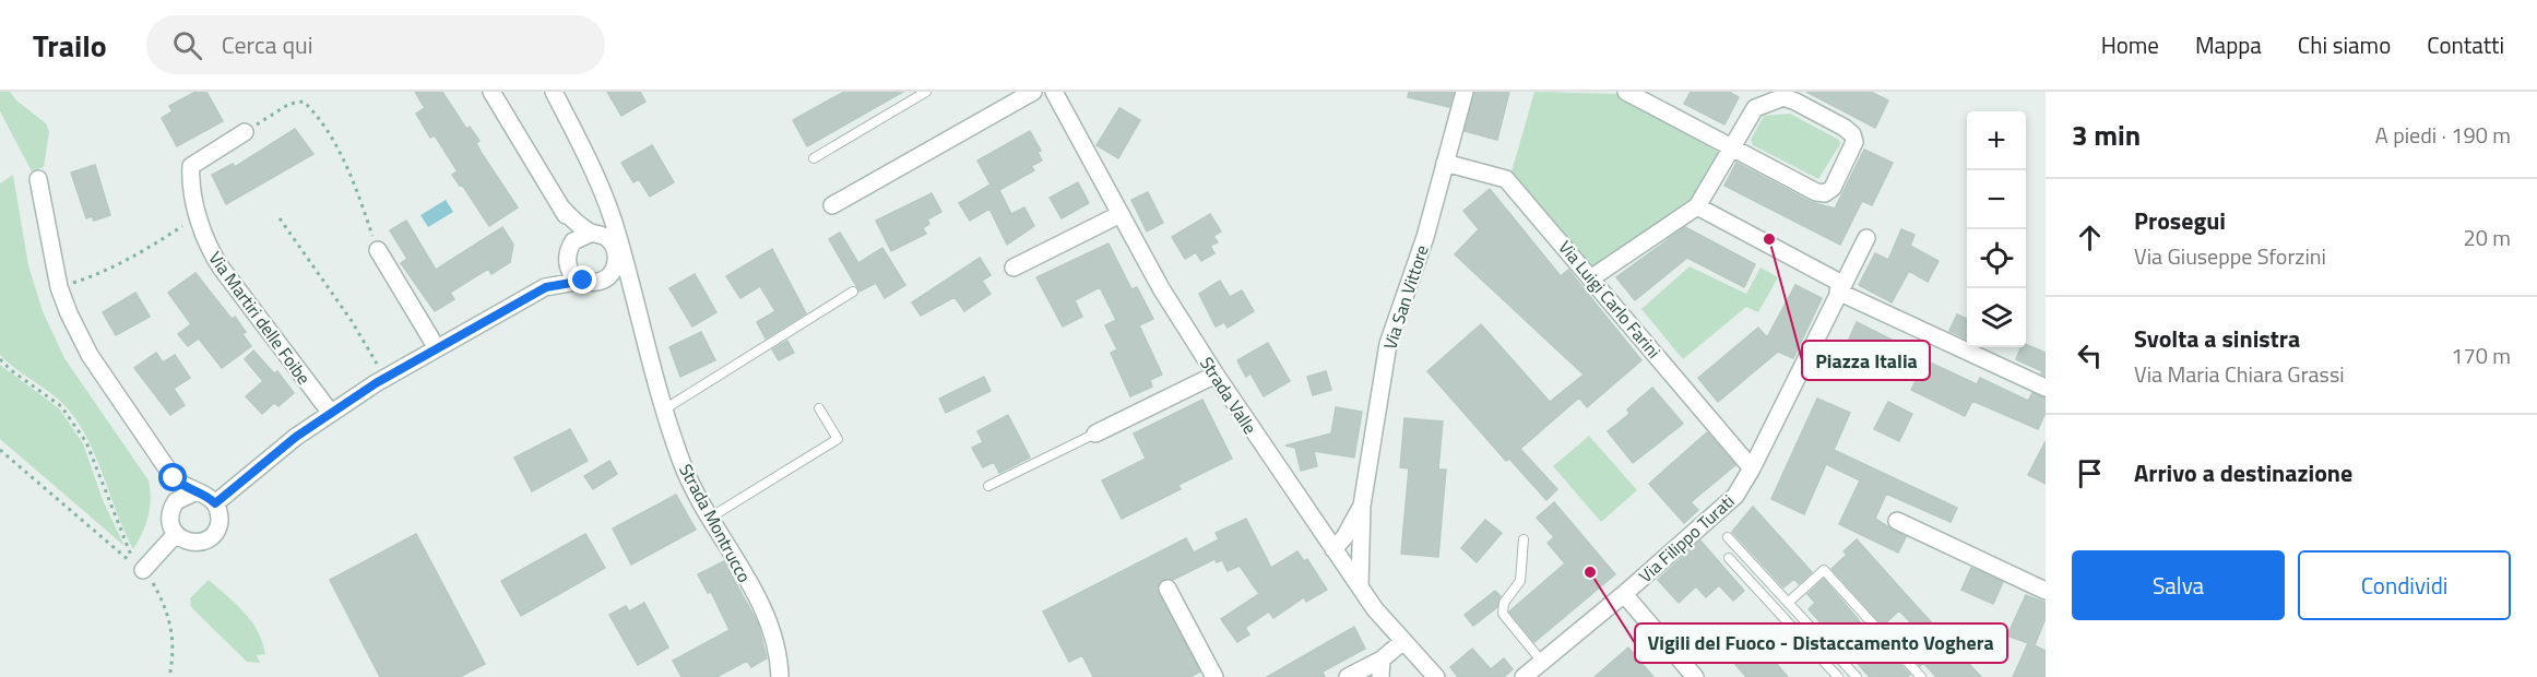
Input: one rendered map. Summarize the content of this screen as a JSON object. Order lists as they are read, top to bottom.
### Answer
{
  "streets": {
    "street": [
      "Via San Vittore",
      "Via Luigi Carlo Farini",
      "Via Martiri delle Foibe",
      "Strada Valle",
      "Strada Montrucco",
      "Via Filippo Turati"
    ]
  },
  "crossings": [
    ["Via San Vittore", "Via Luigi Carlo Farini"],
    ["Via San Vittore", "Strada Valle"],
    ["Via Luigi Carlo Farini", "Via Filippo Turati"]
  ],
  "places": ["Piazza Italia", "Vigili del Fuoco - Distaccamento Voghera"],
  "page": {
    "header": "Trailo",
    "search": "Cerca qui",
    "nav": [
      "Home",
      "Mappa",
      "Chi siamo",
      "Contatti"
    ],
    "heading": ["3 min", "A piedi · 190 m"],
    "map_buttons": ["+", "−"],
    "list": [
      ["Prosegui", "Via Giuseppe Sforzini", "20 m"],
      ["Svolta a sinistra", "Via Maria Chiara Grassi", "170 m"],
      "Arrivo a destinazione"
    ],
    "buttons": ["Salva", "Condividi"]
  }
}
